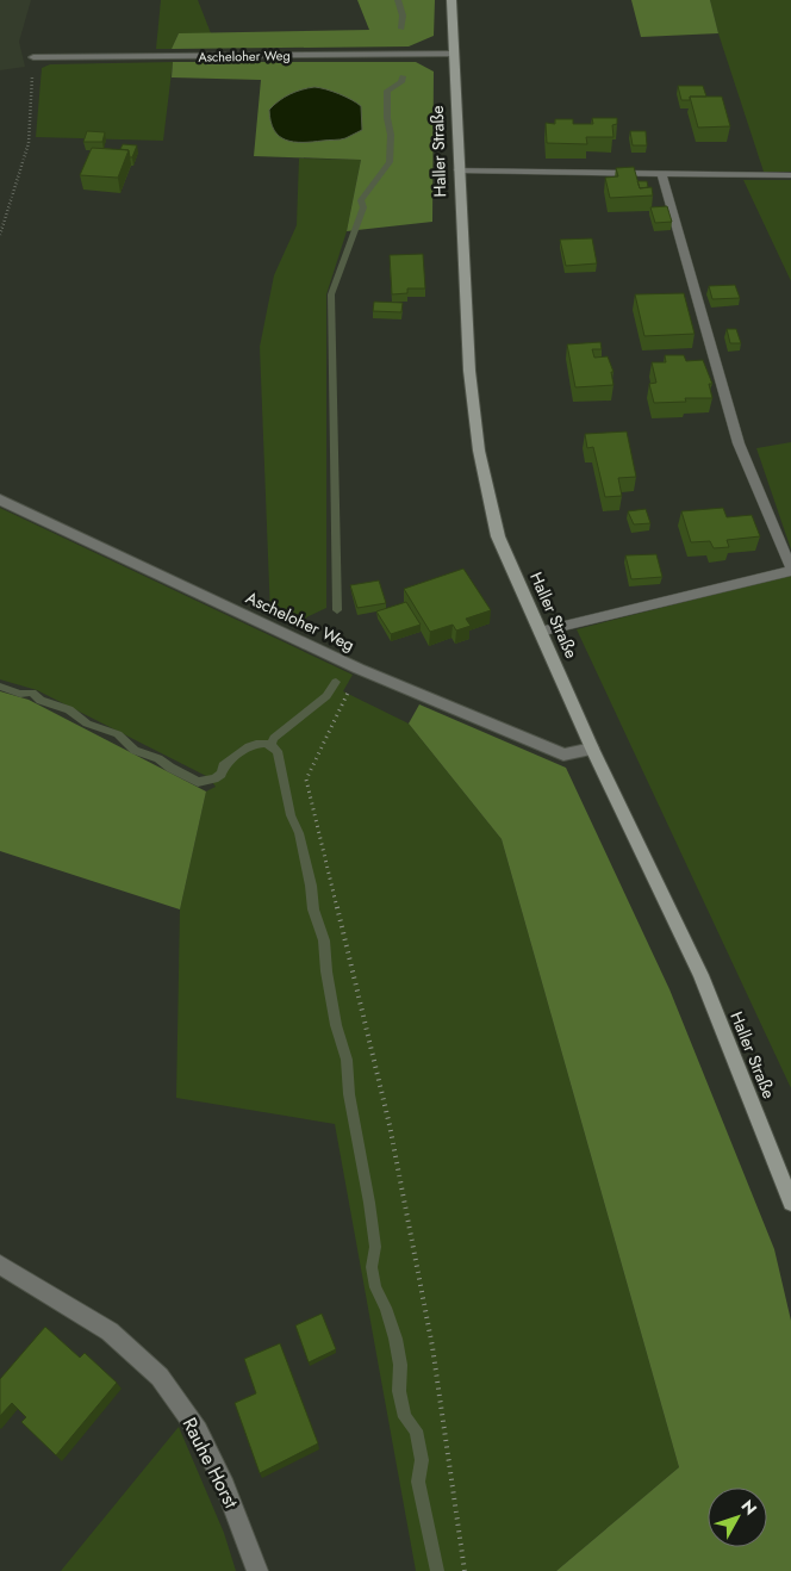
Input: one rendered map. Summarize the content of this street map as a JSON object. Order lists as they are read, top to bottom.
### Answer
{
  "streets": {
    "street": ["Ascheloher Weg", "Haller Straße", "Rauhe Horst"]
  },
  "crossings": [
    ["Ascheloher Weg", "Haller Straße"]
  ],
  "north": "top right"
}
